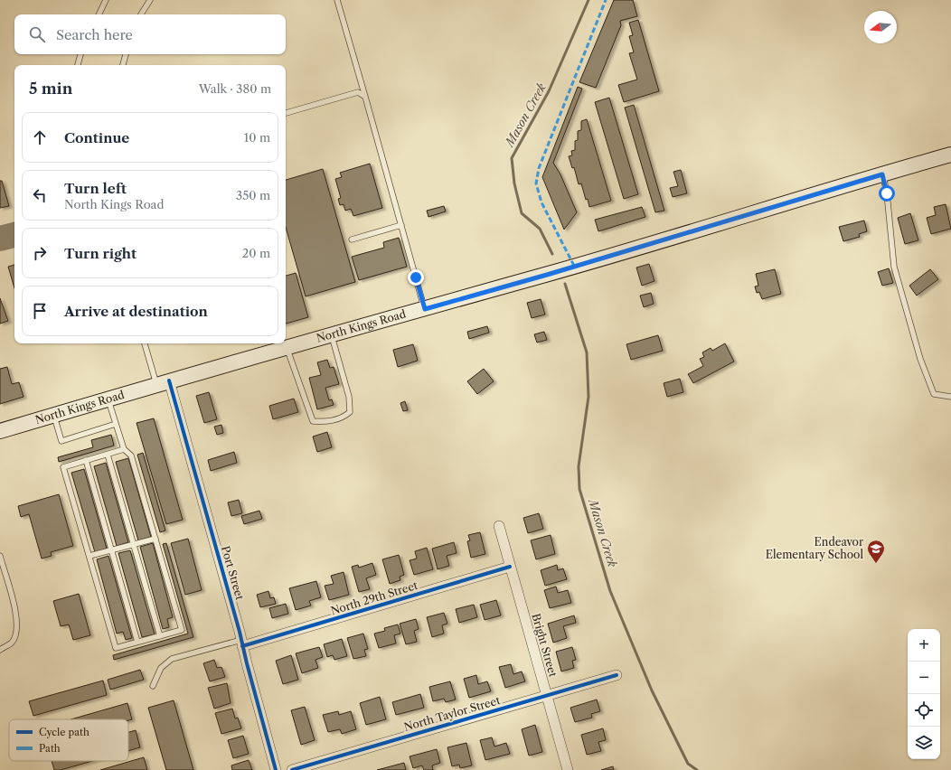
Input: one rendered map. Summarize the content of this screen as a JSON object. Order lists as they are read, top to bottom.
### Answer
{
  "streets": {
    "main road": ["North Kings Road"],
    "street": [
      "Port Street",
      "North 29th Street",
      "Bright Street",
      "North Taylor Street"
    ]
  },
  "crossings": [
    ["North Kings Road", "Port Street"],
    ["Port Street", "North 29th Street"],
    ["North 29th Street", "Bright Street"],
    ["Bright Street", "North Taylor Street"]
  ],
  "water": ["Mason Creek"],
  "places": {
    "school or university": ["Endeavor Elementary School"]
  },
  "legend": ["Cycle path", "Path"],
  "north": "left",
  "page": {
    "search": "Search here",
    "heading": ["5 min", "Walk · 380 m"],
    "list": [
      ["Continue", "10 m"],
      ["Turn left", "North Kings Road", "350 m"],
      ["Turn right", "20 m"],
      "Arrive at destination"
    ],
    "map_buttons": ["+", "−"]
  }
}
